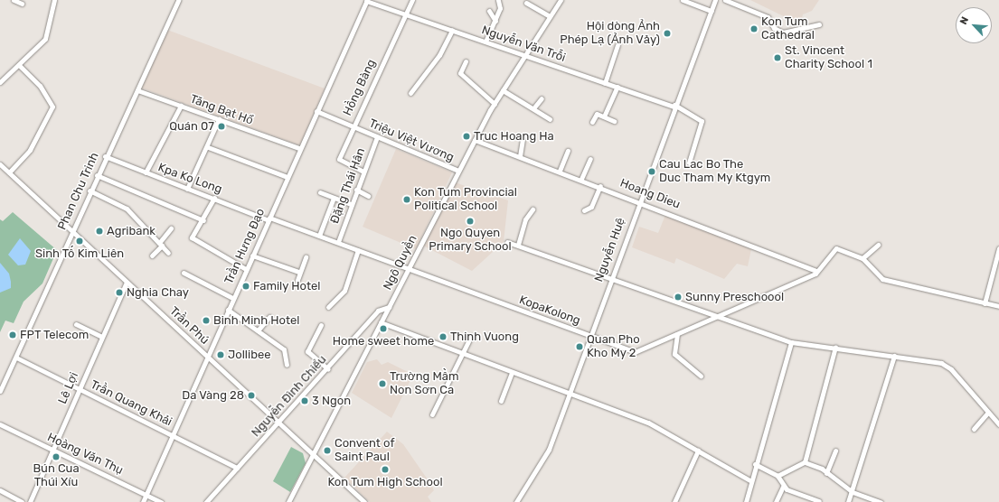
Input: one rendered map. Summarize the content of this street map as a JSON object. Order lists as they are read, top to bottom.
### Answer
{
  "streets": {
    "street": [
      "Nguyễn Văn Trỗi",
      "Hồng Bàng",
      "Tăng Bạt Hổ",
      "Triệu Việt Vương",
      "Kpa Ko Long",
      "Đặng Thái Hân",
      "Phan Chu Trinh",
      "Hoang Dieu",
      "Trần Hưng Đạo",
      "Nguyễn Huệ",
      "Ngô Quyền",
      "KopaKolong",
      "Trần Phú",
      "Lê Lợi",
      "Nguyễn Đình Chiểu",
      "Trần Quang Khải",
      "Hoàng Văn Thụ"
    ]
  },
  "crossings": [
    ["Nguyễn Văn Trỗi", "Hồng Bàng"],
    ["Nguyễn Văn Trỗi", "Trần Hưng Đạo"],
    ["Nguyễn Văn Trỗi", "Nguyễn Huệ"],
    ["Nguyễn Văn Trỗi", "Ngô Quyền"],
    ["Hồng Bàng", "Triệu Việt Vương"],
    ["Hồng Bàng", "Đặng Thái Hân"],
    ["Tăng Bạt Hổ", "Phan Chu Trinh"],
    ["Tăng Bạt Hổ", "Trần Hưng Đạo"],
    ["Triệu Việt Vương", "Đặng Thái Hân"],
    ["Triệu Việt Vương", "Trần Hưng Đạo"],
    ["Triệu Việt Vương", "Ngô Quyền"],
    ["Kpa Ko Long", "Phan Chu Trinh"],
    ["Kpa Ko Long", "Trần Hưng Đạo"],
    ["Kpa Ko Long", "KopaKolong"],
    ["Đặng Thái Hân", "KopaKolong"],
    ["Phan Chu Trinh", "Trần Phú"],
    ["Phan Chu Trinh", "Trần Quang Khải"],
    ["Hoang Dieu", "Nguyễn Huệ"],
    ["Hoang Dieu", "Ngô Quyền"],
    ["Hoang Dieu", "KopaKolong"],
    ["Trần Hưng Đạo", "KopaKolong"],
    ["Trần Hưng Đạo", "Trần Phú"],
    ["Trần Hưng Đạo", "Trần Quang Khải"],
    ["Trần Hưng Đạo", "Hoàng Văn Thụ"],
    ["Nguyễn Huệ", "KopaKolong"],
    ["Ngô Quyền", "KopaKolong"],
    ["Ngô Quyền", "Trần Phú"],
    ["Ngô Quyền", "Nguyễn Đình Chiểu"],
    ["Trần Phú", "Lê Lợi"],
    ["Trần Phú", "Nguyễn Đình Chiểu"],
    ["Lê Lợi", "Trần Quang Khải"],
    ["Lê Lợi", "Hoàng Văn Thụ"],
    ["Nguyễn Đình Chiểu", "Trần Quang Khải"]
  ],
  "places": [
    "Kon Tum Cathedral",
    "Hội dòng Ảnh Phép Lạ (Ảnh Vảy)",
    "St. Vincent Charity School 1",
    "Quán 07",
    "Truc Hoang Ha",
    "Cau Lac Bo The Duc Tham My Ktgym",
    "Kon Tum Provincial Political School",
    "Ngo Quyen Primary School",
    "Agribank",
    "Sinh Tố Kim Liên",
    "Family Hotel",
    "Nghia Chay",
    "Sunny Preschoool",
    "Binh Minh Hotel",
    "Home sweet home",
    "FPT Telecom",
    "Thinh Vuong",
    "Quan Pho Kho My 2",
    "Jollibee",
    "Trường Mầm Non Sơn Ca",
    "Da Vàng 28",
    "3 Ngon",
    "Convent of Saint Paul",
    "Bún Cua Thúi Xíu",
    "Kon Tum High School"
  ],
  "north": "top left"
}
